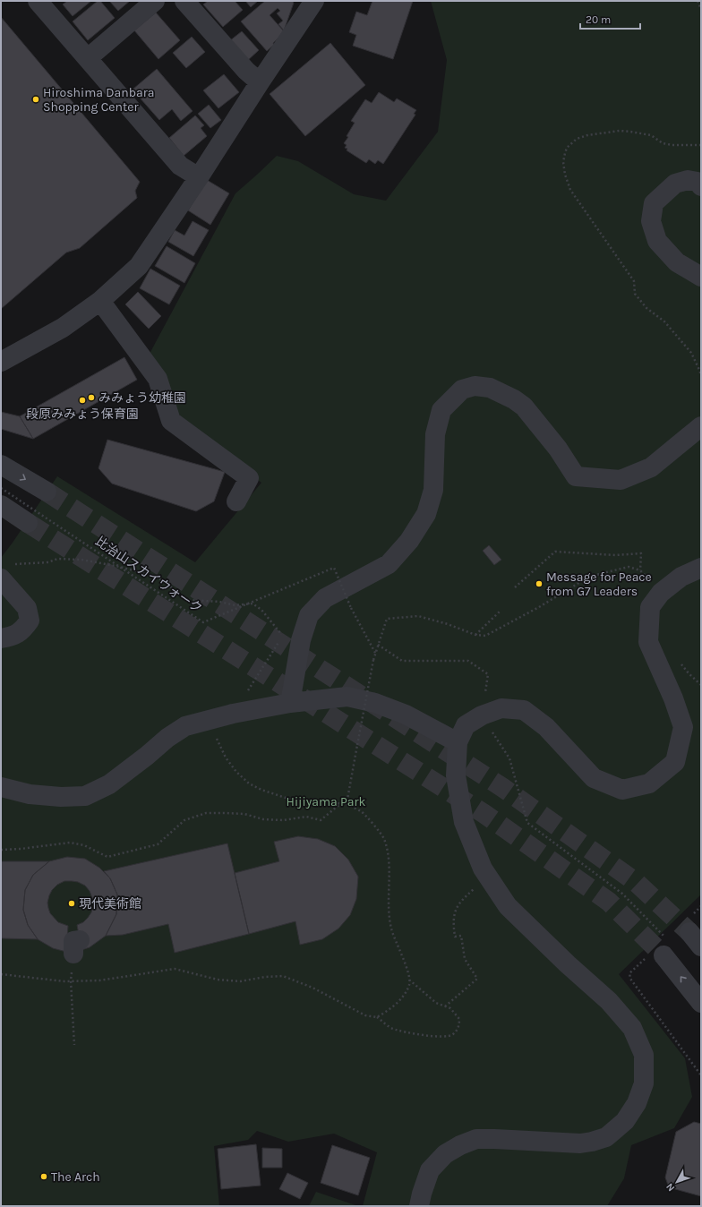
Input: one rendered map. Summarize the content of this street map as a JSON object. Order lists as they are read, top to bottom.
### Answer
{
  "streets": {
    "path": ["比治山スカイウォーク"]
  },
  "parks": ["Hijiyama Park"],
  "places": [
    "Hiroshima Danbara Shopping Center",
    "みみょう幼稚園",
    "段原みみょう保育園",
    "Message for Peace from G7 Leaders",
    "現代美術館",
    "The Arch"
  ],
  "scale_bar": "20 m",
  "north": "bottom left"
}
